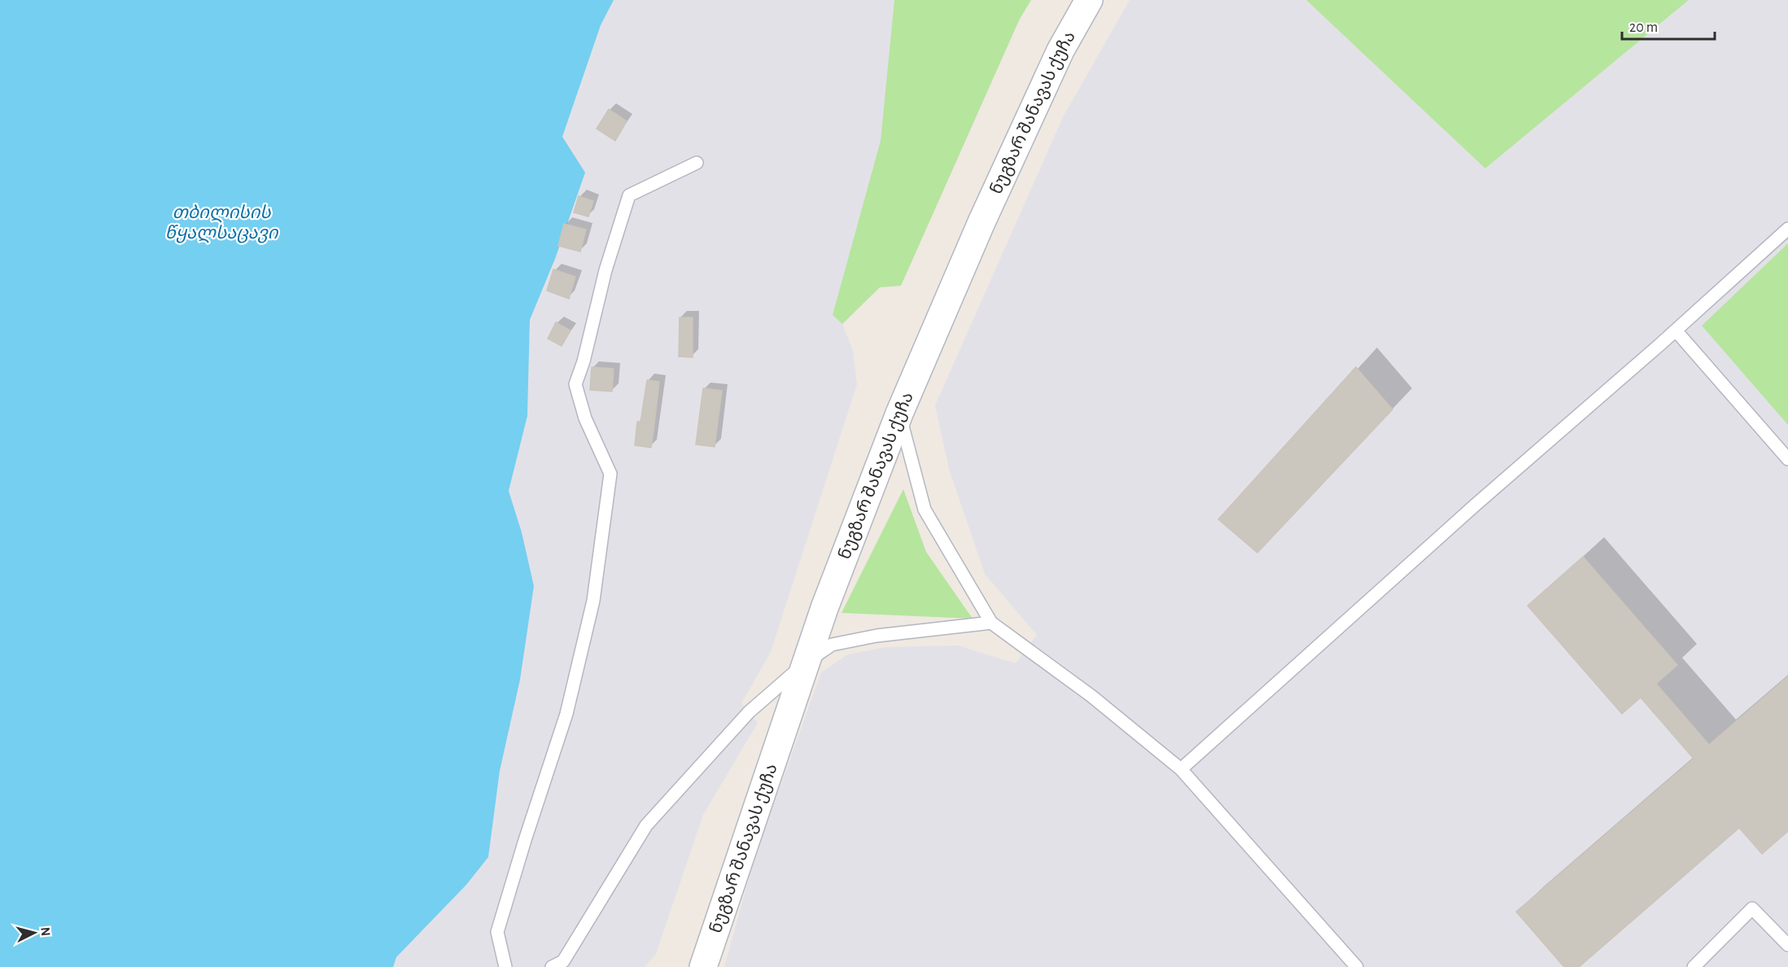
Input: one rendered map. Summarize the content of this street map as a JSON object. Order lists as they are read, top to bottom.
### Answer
{
  "streets": {
    "main road": ["ნუგზარ შანავას ქუჩა"]
  },
  "water": ["თბილისის წყალსაცავი"],
  "scale_bar": "20 m",
  "north": "right"
}
